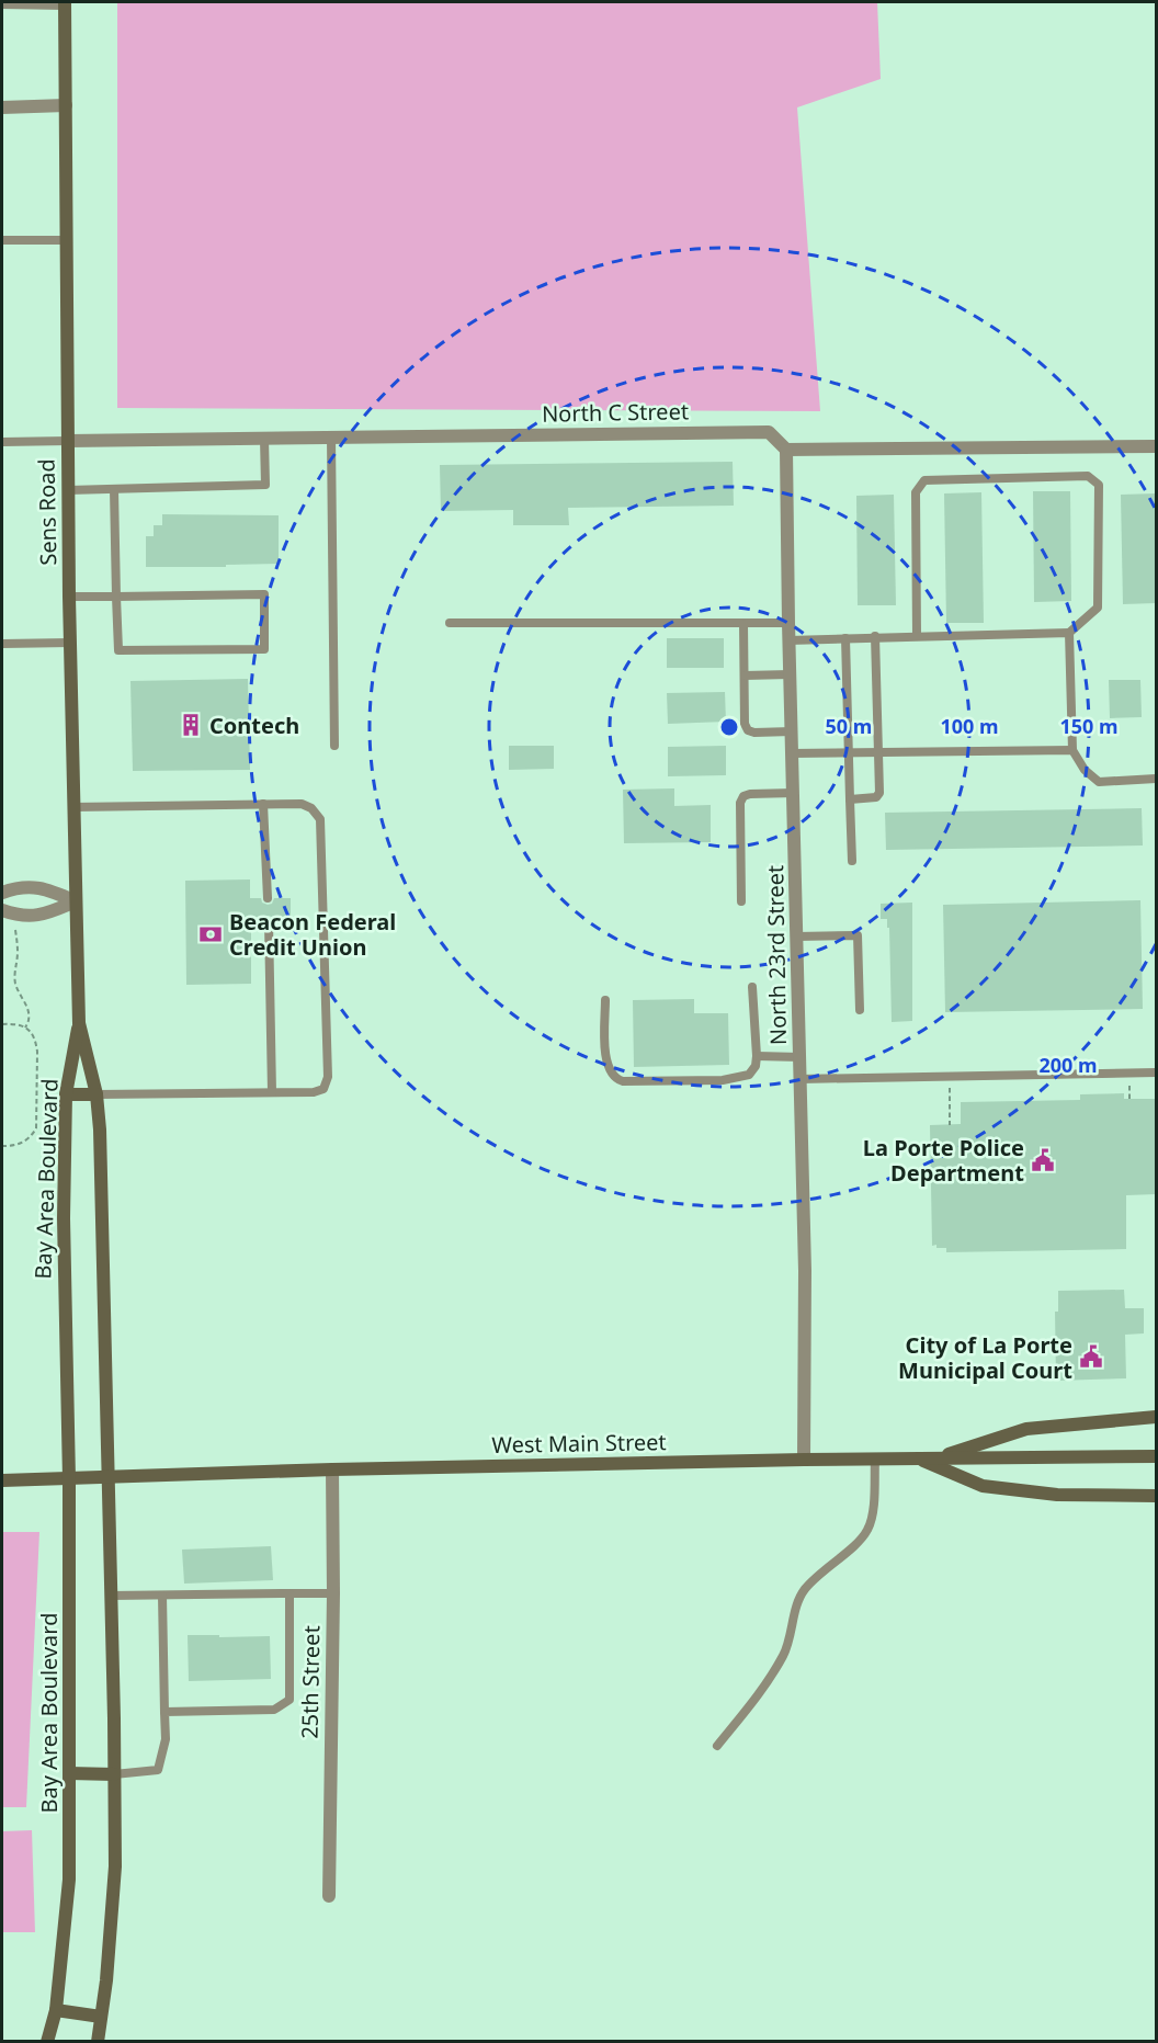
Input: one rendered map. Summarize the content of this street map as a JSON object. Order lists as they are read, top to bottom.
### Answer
{
  "streets": {
    "main road": ["Sens Road", "Bay Area Boulevard", "West Main Street"],
    "street": ["North C Street", "North 23rd Street", "25th Street"]
  },
  "crossings": [
    ["North C Street", "Sens Road"],
    ["North C Street", "North 23rd Street"],
    ["Sens Road", "Bay Area Boulevard"],
    ["North 23rd Street", "West Main Street"],
    ["Bay Area Boulevard", "West Main Street"],
    ["West Main Street", "25th Street"]
  ],
  "places": {
    "building": ["Contech"],
    "bank": ["Beacon Federal Credit Union"],
    "public building": ["La Porte Police Department", "City of La Porte Municipal Court"]
  },
  "rings": [
    "50 m",
    "100 m",
    "150 m",
    "200 m"
  ]
}
